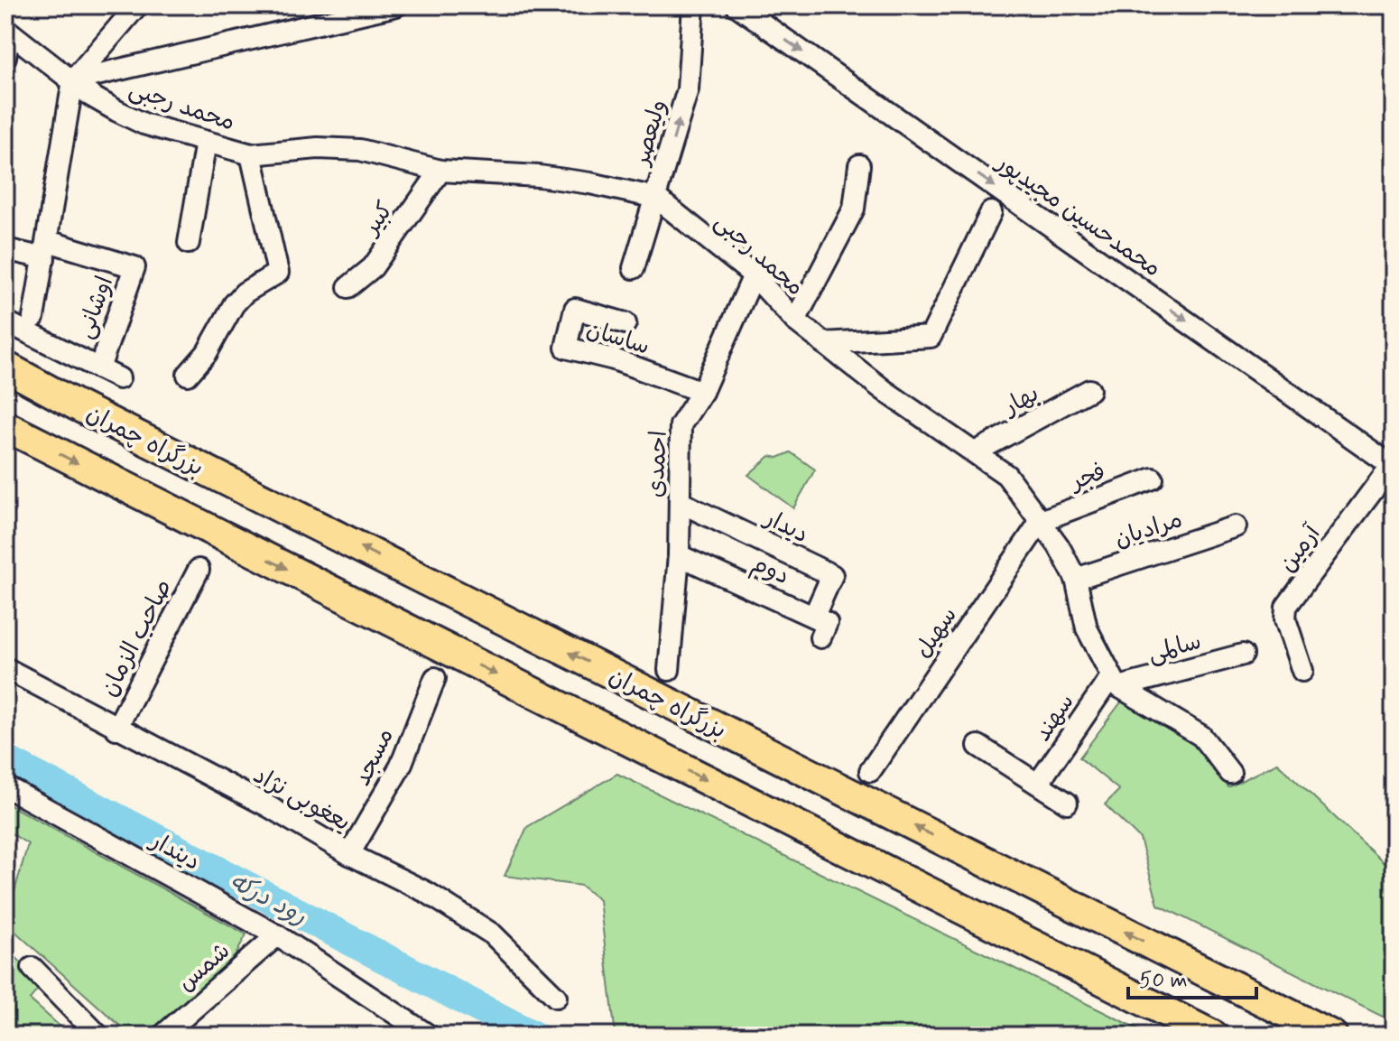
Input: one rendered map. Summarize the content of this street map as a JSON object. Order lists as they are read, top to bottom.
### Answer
{
  "streets": {
    "highway": ["بزرگراه چمران"],
    "street": [
      "محمد رجبی",
      "ولیعصر",
      "محمدحسین مجیدپور",
      "کبیر",
      "اوشانی",
      "ساسان",
      "بهار",
      "احمدی",
      "فجر",
      "دیدار",
      "مرادیان",
      "آرمین",
      "دوم",
      "سهیل",
      "صاحب الزمان",
      "سالمی",
      "سهند",
      "مسجد",
      "یعغوبی نژاد",
      "دیندار",
      "شمس"
    ]
  },
  "crossings": [
    ["محمد رجبی", "ولیعصر"],
    ["محمد رجبی", "کبیر"],
    ["محمد رجبی", "بهار"],
    ["محمد رجبی", "احمدی"],
    ["محمد رجبی", "فجر"],
    ["محمد رجبی", "مرادیان"],
    ["محمد رجبی", "سهیل"],
    ["محمد رجبی", "سالمی"],
    ["محمد رجبی", "سهند"],
    ["محمدحسین مجیدپور", "آرمین"],
    ["ساسان", "احمدی"],
    ["احمدی", "دیدار"],
    ["احمدی", "دوم"],
    ["فجر", "سهیل"],
    ["دیدار", "دوم"],
    ["صاحب الزمان", "یعغوبی نژاد"],
    ["سالمی", "سهند"],
    ["مسجد", "یعغوبی نژاد"],
    ["دیندار", "شمس"]
  ],
  "one_way": ["ولیعصر", "محمدحسین مجیدپور"],
  "water": ["رود درکه"],
  "scale_bar": "50 m"
}
